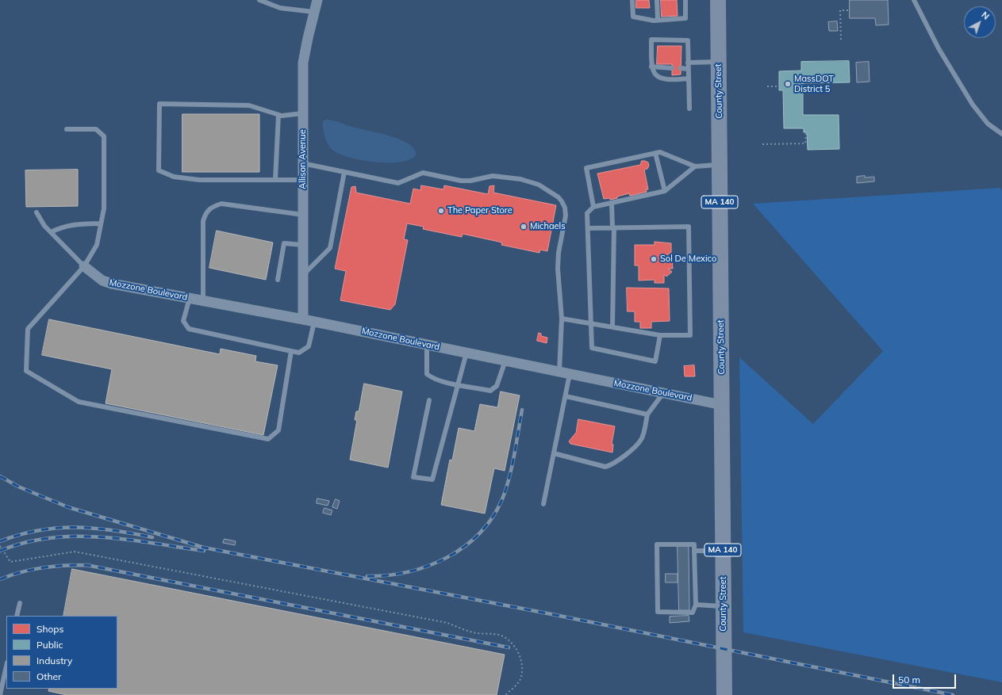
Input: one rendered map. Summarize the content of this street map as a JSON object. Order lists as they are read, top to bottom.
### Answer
{
  "streets": {
    "main road": ["County Street", "MA 140"],
    "street": ["Allison Avenue", "Mozzone Boulevard"]
  },
  "crossings": [
    ["County Street", "Mozzone Boulevard"],
    ["Allison Avenue", "Mozzone Boulevard"]
  ],
  "places": [
    "MassDOT District 5",
    "The Paper Store",
    "Michaels",
    "Sol De Mexico"
  ],
  "legend": [
    "Shops",
    "Public",
    "Industry",
    "Other"
  ],
  "scale_bar": "50 m",
  "north": "top right"
}
